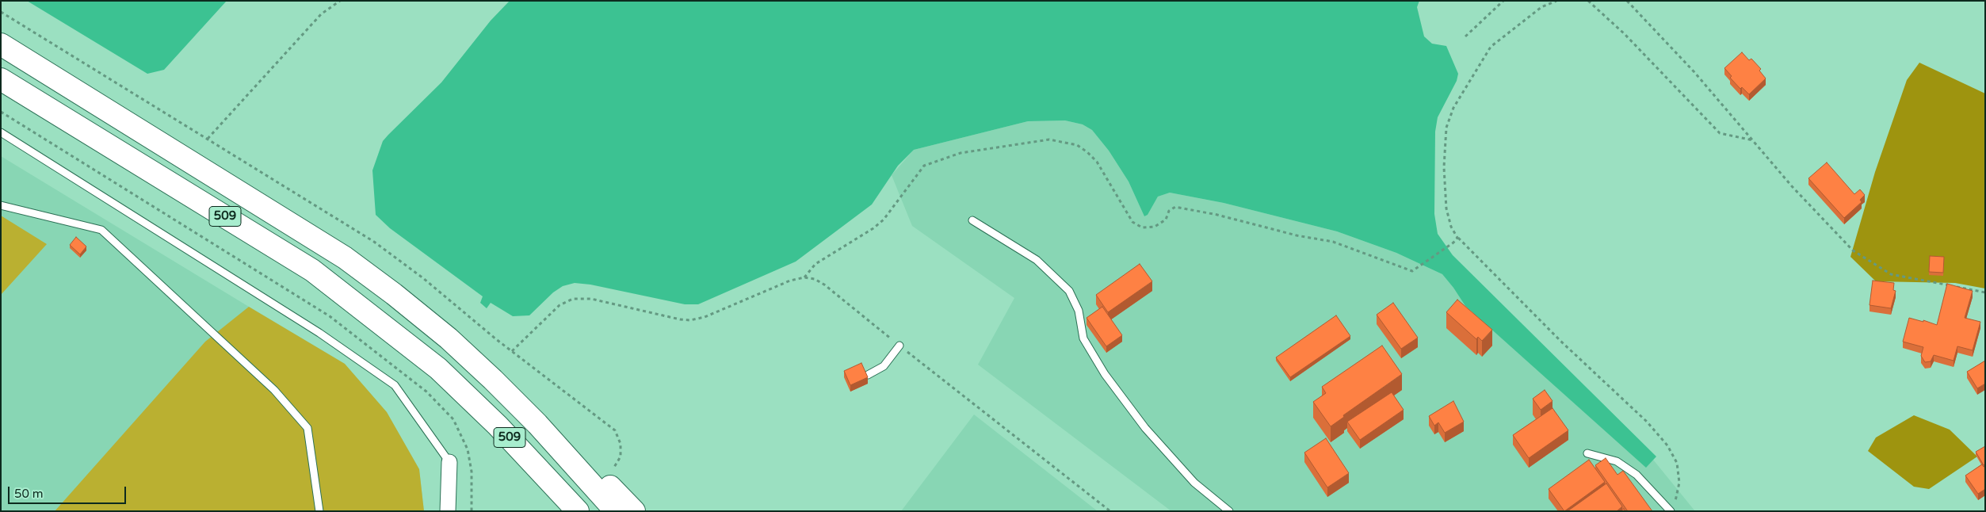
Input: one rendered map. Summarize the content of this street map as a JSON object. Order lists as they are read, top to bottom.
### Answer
{
  "streets": {
    "highway": ["509"]
  },
  "scale_bar": "50 m"
}
